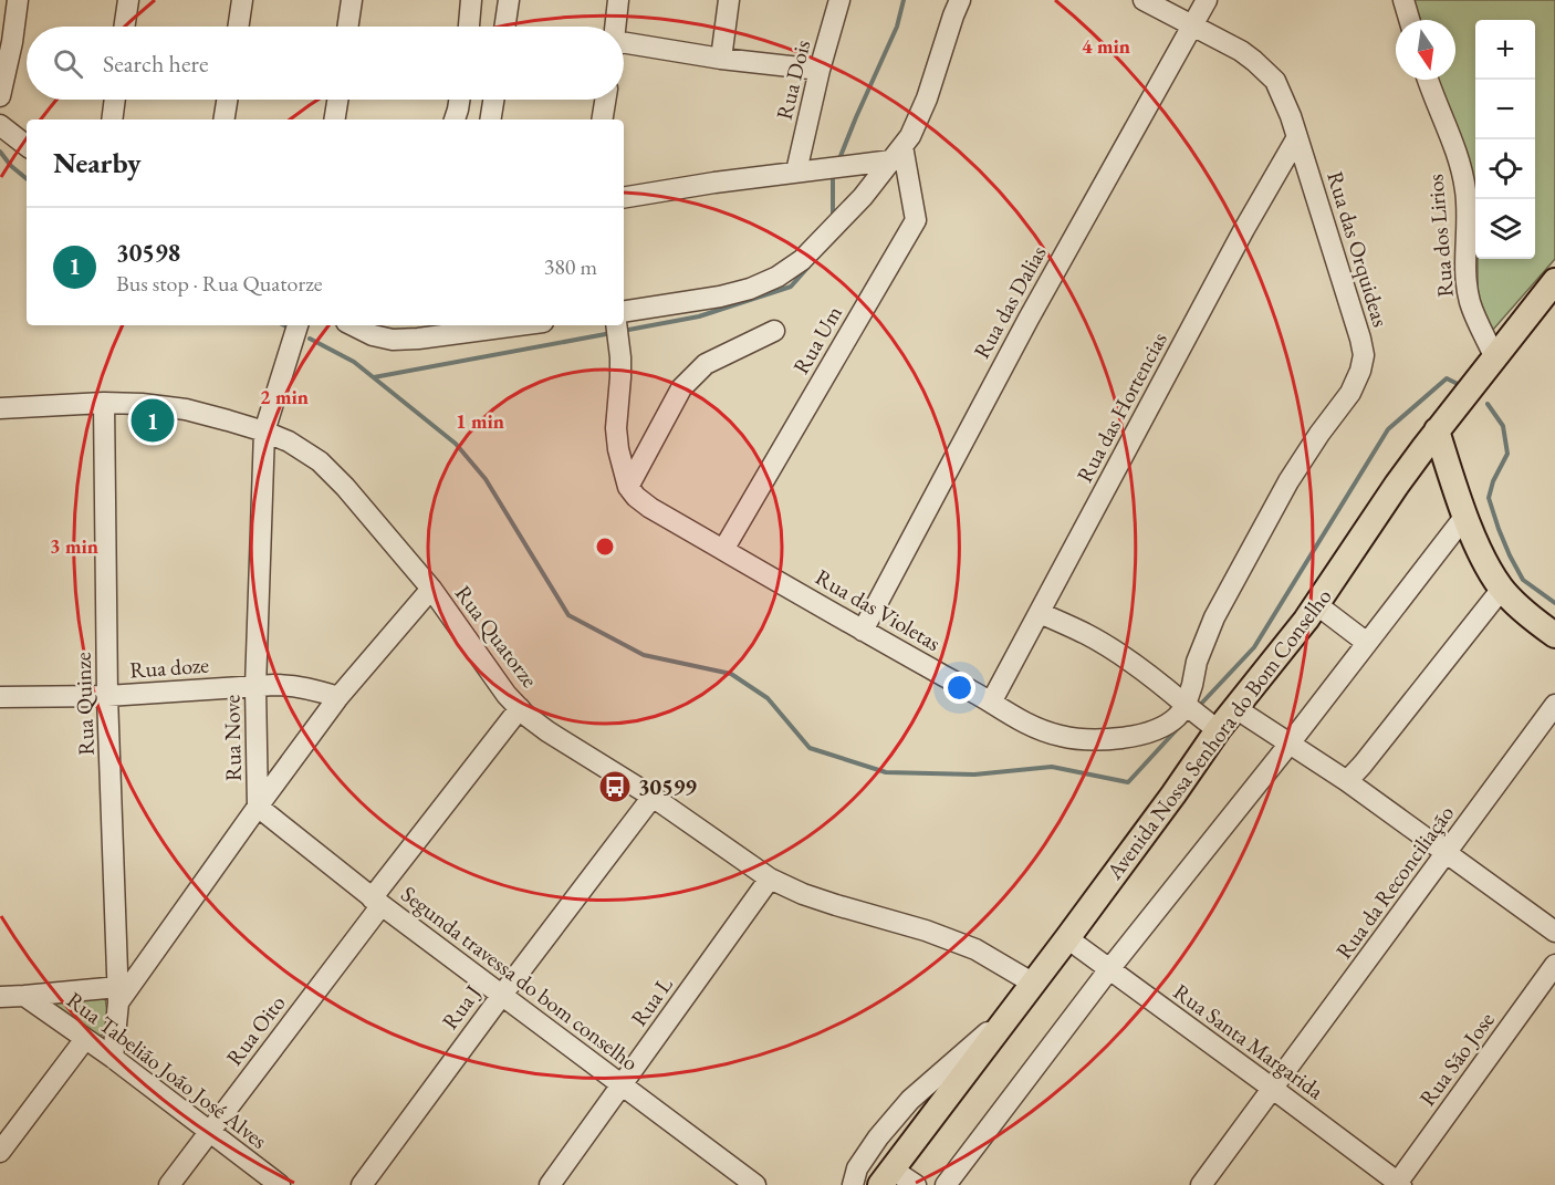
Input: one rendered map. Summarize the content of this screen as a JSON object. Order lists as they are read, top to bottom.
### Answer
{
  "streets": {
    "main road": ["Avenida Nossa Senhora do Bom Conselho"],
    "street": [
      "Rua Dois",
      "Rua dos Lirios",
      "Rua das Orquideas",
      "Rua das Dalias",
      "Rua Um",
      "Rua das Hortencias",
      "Rua das Violetas",
      "Rua Quatorze",
      "Rua doze",
      "Rua Quinze",
      "Rua Nove",
      "Rua da Reconciliação",
      "Segunda travessa do bom conselho",
      "Rua L",
      "Rua J",
      "Rua Oito",
      "Rua Santa Margarida",
      "Rua São Jose",
      "Rua Tabelião João José Alves"
    ]
  },
  "crossings": [
    ["Rua dos Lirios", "Avenida Nossa Senhora do Bom Conselho"],
    ["Rua das Orquideas", "Rua das Dalias"],
    ["Rua das Orquideas", "Rua das Hortencias"],
    ["Rua das Orquideas", "Rua das Violetas"],
    ["Rua das Dalias", "Rua das Violetas"],
    ["Rua Um", "Rua das Violetas"],
    ["Rua das Hortencias", "Rua das Violetas"],
    ["Rua Quatorze", "Rua Quinze"],
    ["Rua Quatorze", "Avenida Nossa Senhora do Bom Conselho"],
    ["Rua Quatorze", "Rua Nove"],
    ["Rua Quatorze", "Rua L"],
    ["Rua Quatorze", "Rua J"],
    ["Rua Quatorze", "Rua Oito"],
    ["Rua doze", "Rua Quinze"],
    ["Rua doze", "Rua Nove"],
    ["Rua Quinze", "Rua Tabelião João José Alves"],
    ["Avenida Nossa Senhora do Bom Conselho", "Rua Santa Margarida"],
    ["Rua Nove", "Segunda travessa do bom conselho"],
    ["Rua da Reconciliação", "Rua Santa Margarida"],
    ["Segunda travessa do bom conselho", "Rua L"],
    ["Segunda travessa do bom conselho", "Rua J"],
    ["Segunda travessa do bom conselho", "Rua Oito"],
    ["Rua Oito", "Rua Tabelião João José Alves"],
    ["Rua Santa Margarida", "Rua São Jose"]
  ],
  "places": {
    "bus stop": ["30599"]
  },
  "north": "bottom",
  "page": {
    "map_buttons": ["+", "−"],
    "search": "Search here",
    "heading": "Nearby",
    "list": [
      {
        "mark": "1",
        "name": "30598",
        "note": "Bus stop · Rua Quatorze",
        "value": "380 m"
      }
    ],
    "pins": "1"
  },
  "rings": [
    "4 min",
    "2 min",
    "1 min",
    "3 min"
  ]
}
